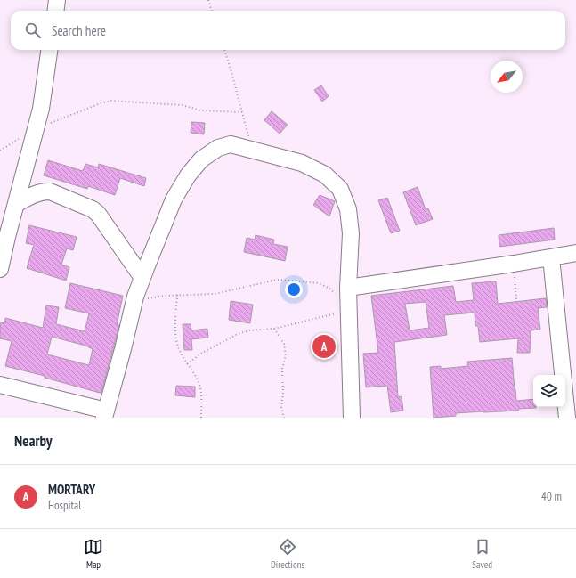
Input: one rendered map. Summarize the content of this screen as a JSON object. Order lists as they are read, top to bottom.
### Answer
{
  "north": "bottom left",
  "page": {
    "search": "Search here",
    "pins": "A",
    "heading": "Nearby",
    "list": [
      {
        "mark": "A",
        "name": "MORTARY",
        "note": "Hospital",
        "value": "40 m"
      }
    ],
    "nav": ["Map", "Directions", "Saved"]
  }
}
